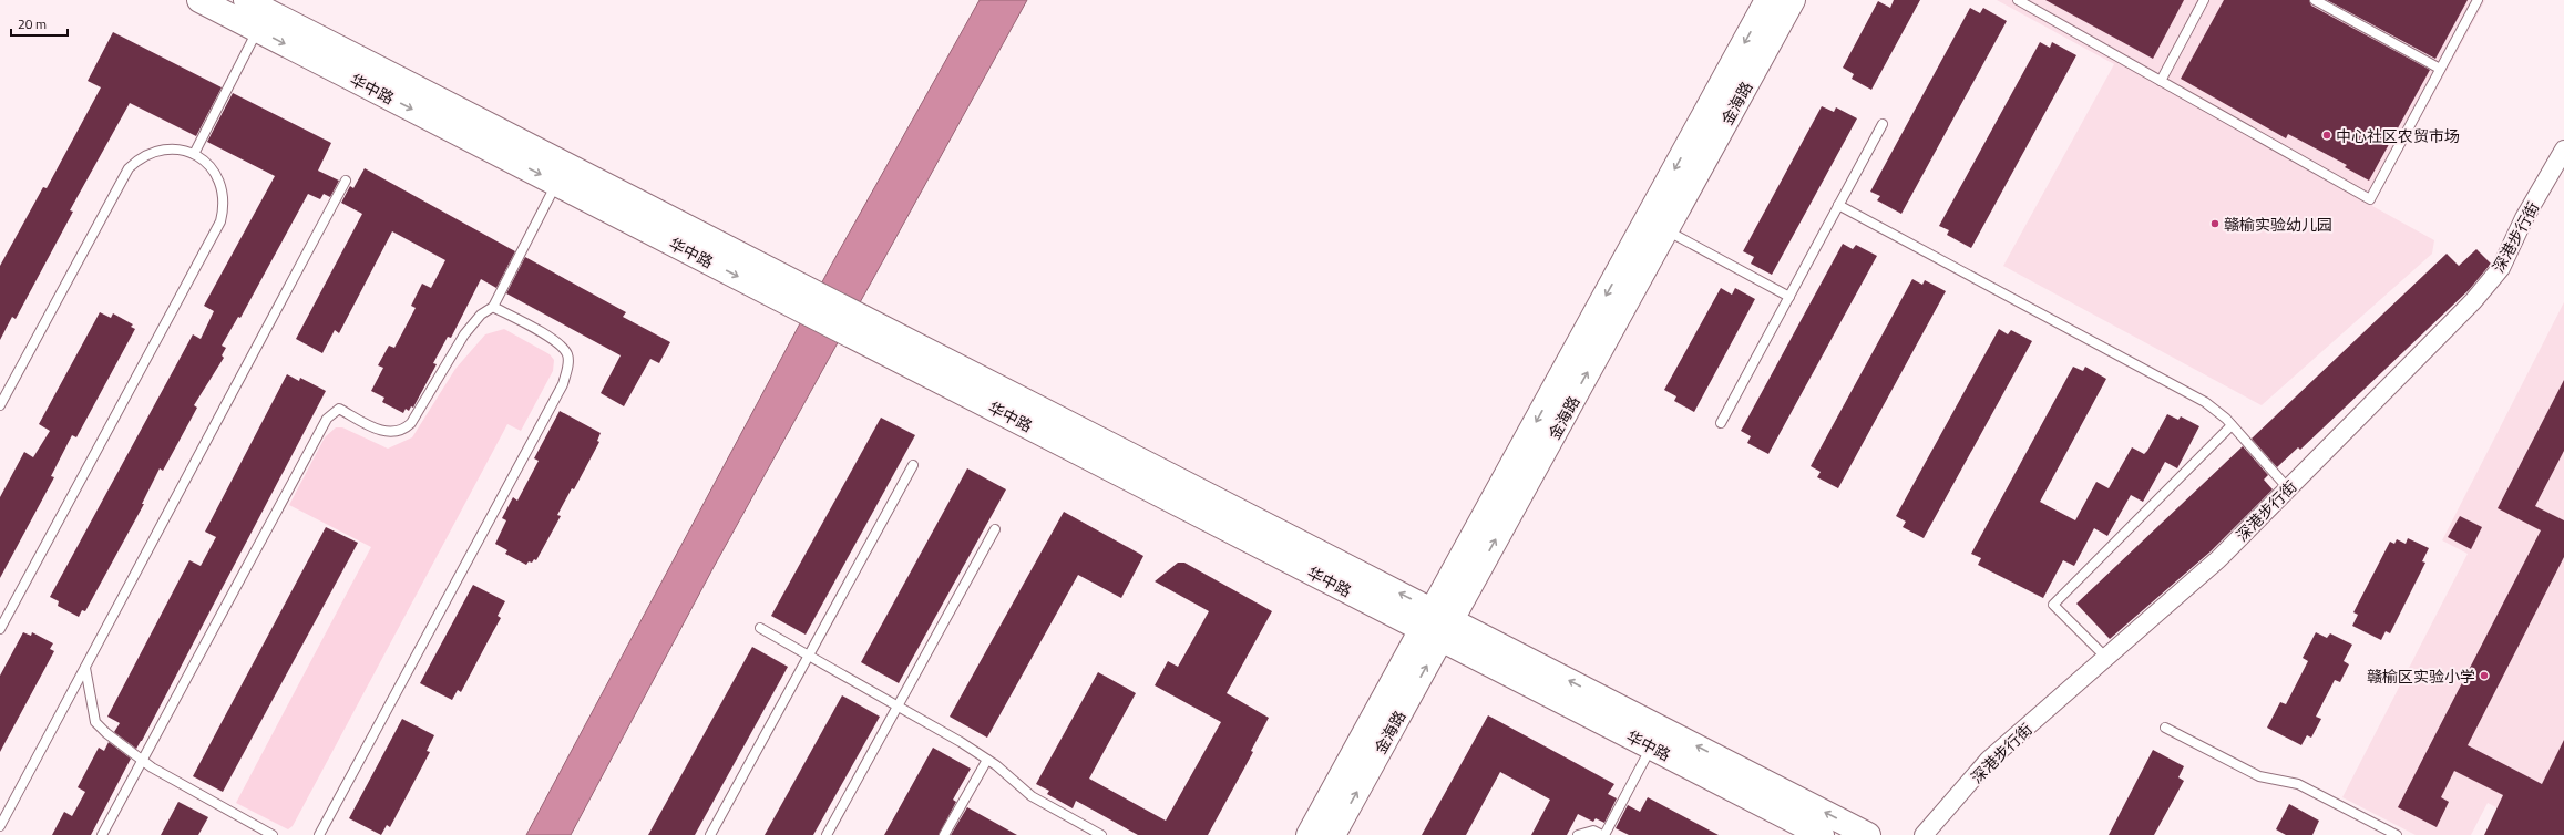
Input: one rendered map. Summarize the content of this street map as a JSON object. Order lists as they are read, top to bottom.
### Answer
{
  "streets": {
    "main road": ["华中路", "金海路"],
    "street": ["深港步行街"]
  },
  "crossings": [
    ["华中路", "金海路"]
  ],
  "places": ["中心社区农贸市场", "赣榆实验幼儿园", "赣榆区实验小学"],
  "scale_bar": "20 m"
}
